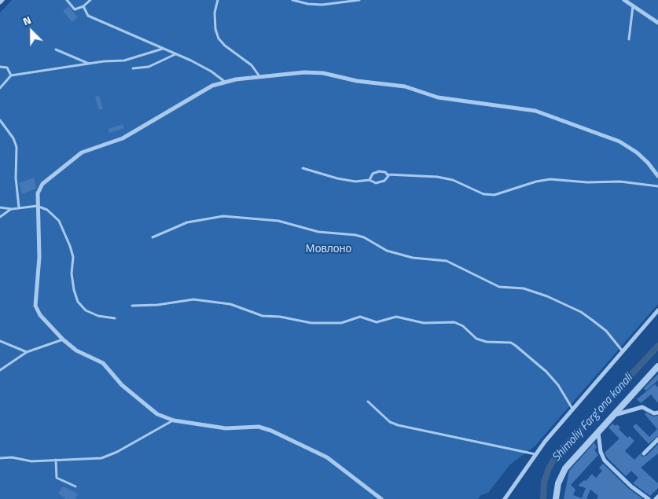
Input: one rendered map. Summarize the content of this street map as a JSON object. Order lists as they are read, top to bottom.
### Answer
{
  "water": ["Shimoliy Fargʻona kanali"],
  "parks": ["Мовлоно"],
  "north": "top left"
}
